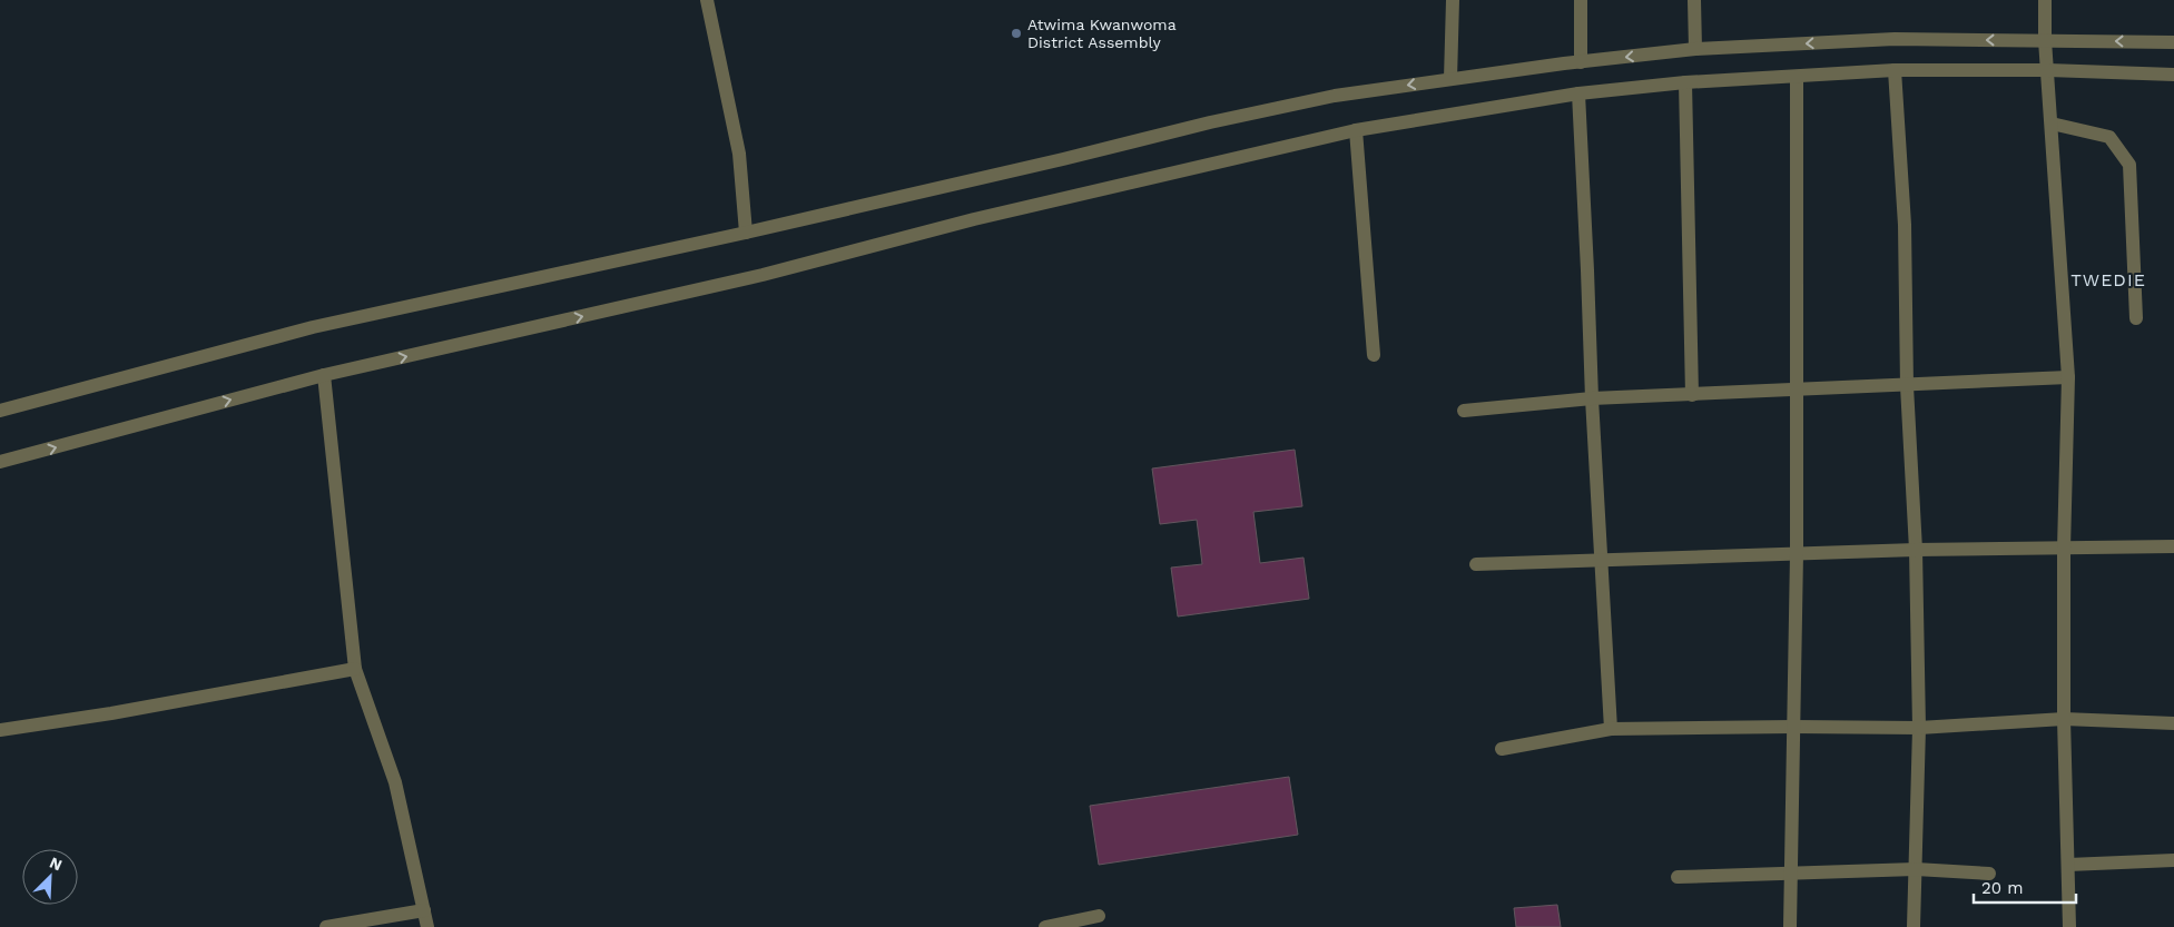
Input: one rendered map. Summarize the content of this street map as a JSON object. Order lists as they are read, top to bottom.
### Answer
{
  "districts": ["TWEDIE"],
  "places": ["Atwima Kwanwoma District Assembly"],
  "scale_bar": "20 m",
  "north": "top right"
}
